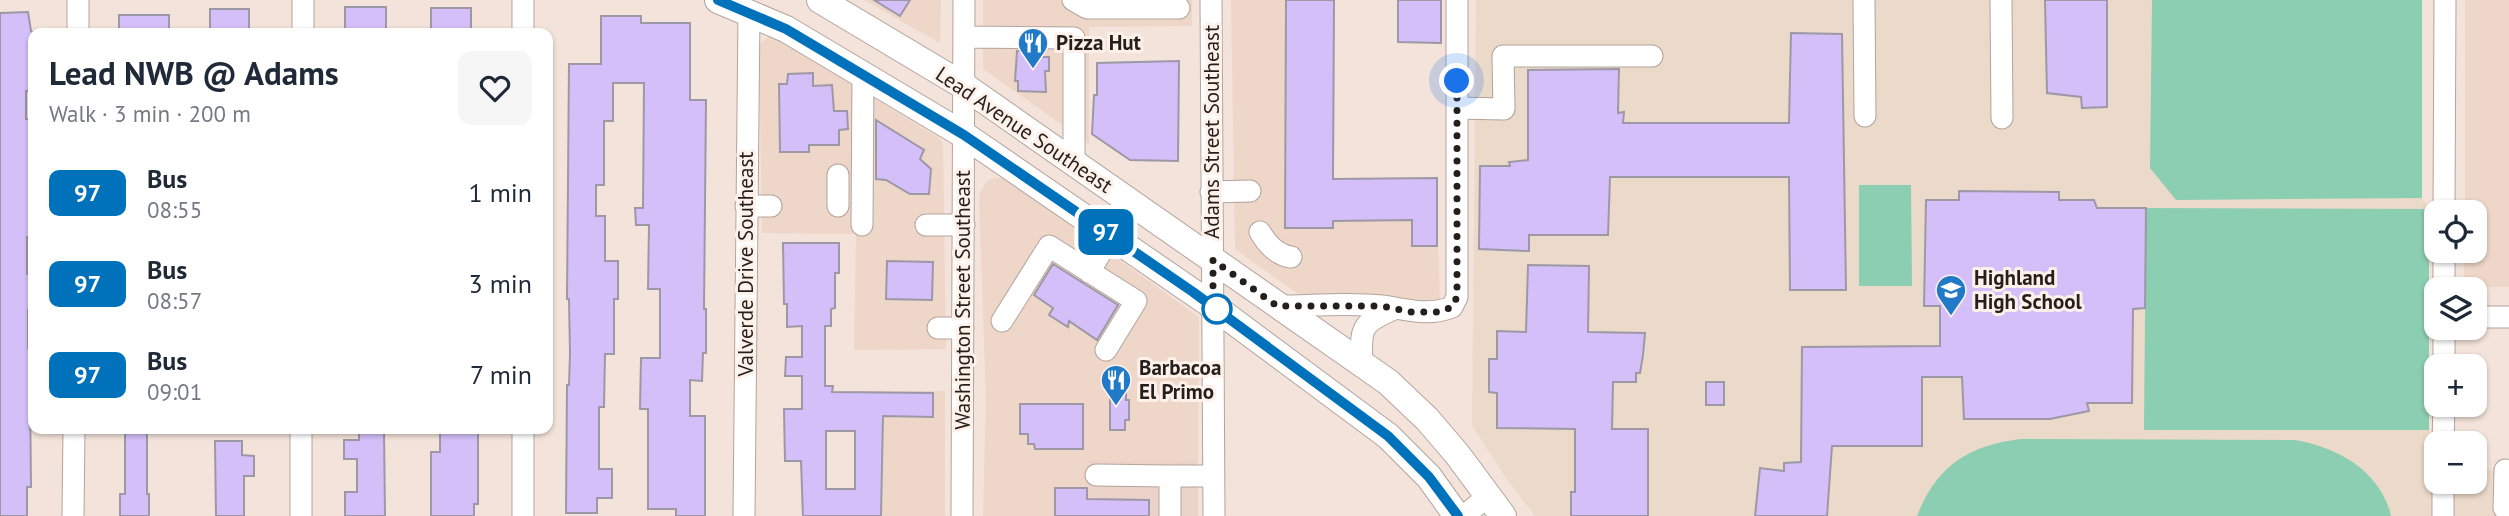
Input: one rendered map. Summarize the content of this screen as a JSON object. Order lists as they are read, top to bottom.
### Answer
{
  "streets": {
    "main road": ["Lead Avenue Southeast"],
    "street": ["Adams Street Southeast", "Valverde Drive Southeast", "Washington Street Southeast"]
  },
  "crossings": [
    ["Lead Avenue Southeast", "Adams Street Southeast"],
    ["Lead Avenue Southeast", "Valverde Drive Southeast"],
    ["Lead Avenue Southeast", "Washington Street Southeast"]
  ],
  "places": {
    "restaurant": ["Pizza Hut", "Barbacoa El Primo"],
    "school or university": ["Highland High School"]
  },
  "lines": ["bus line 97"],
  "page": {
    "on_map": "97",
    "heading": ["Lead NWB @ Adams", "Walk · 3 min · 200 m"],
    "list": [
      {
        "mark": "97",
        "name": "Bus",
        "note": "08:55",
        "value": "1 min"
      },
      {
        "mark": "97",
        "name": "Bus",
        "note": "08:57",
        "value": "3 min"
      },
      {
        "mark": "97",
        "name": "Bus",
        "note": "09:01",
        "value": "7 min"
      }
    ],
    "map_buttons": ["+", "−"]
  }
}
